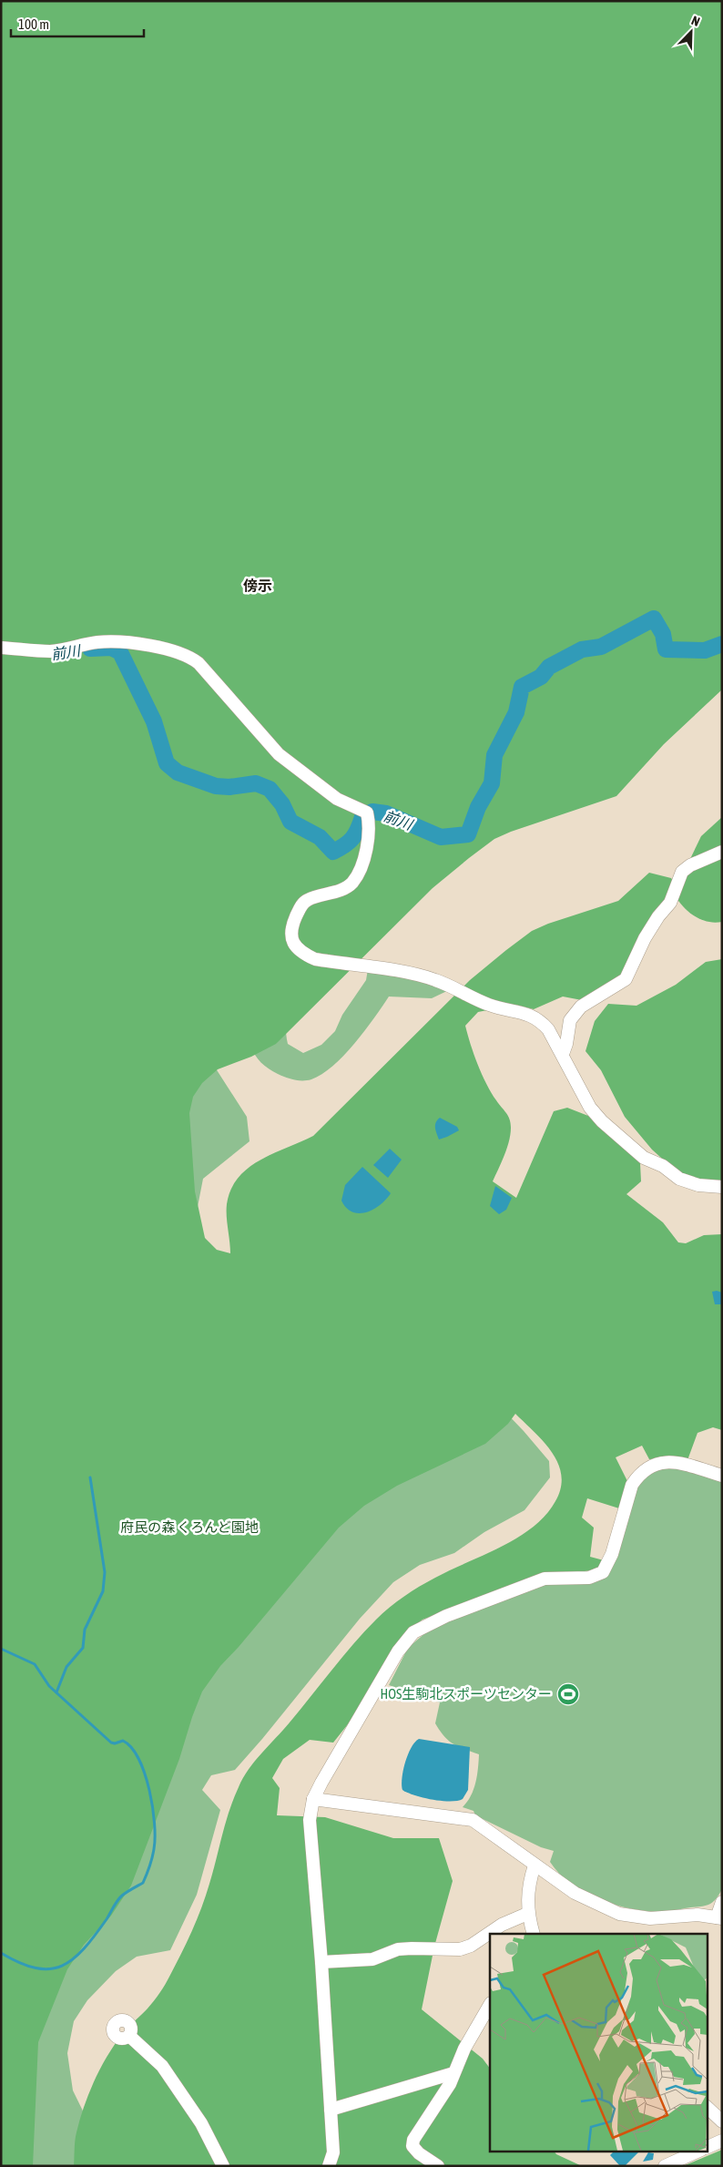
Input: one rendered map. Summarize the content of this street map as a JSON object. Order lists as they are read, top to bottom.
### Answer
{
  "districts": ["傍示"],
  "water": ["前川"],
  "parks": ["府民の森 くろんど園地"],
  "places": {
    "sports": ["HOS生駒北スポーツセンター"]
  },
  "scale_bar": "100 m",
  "north": "top right"
}
